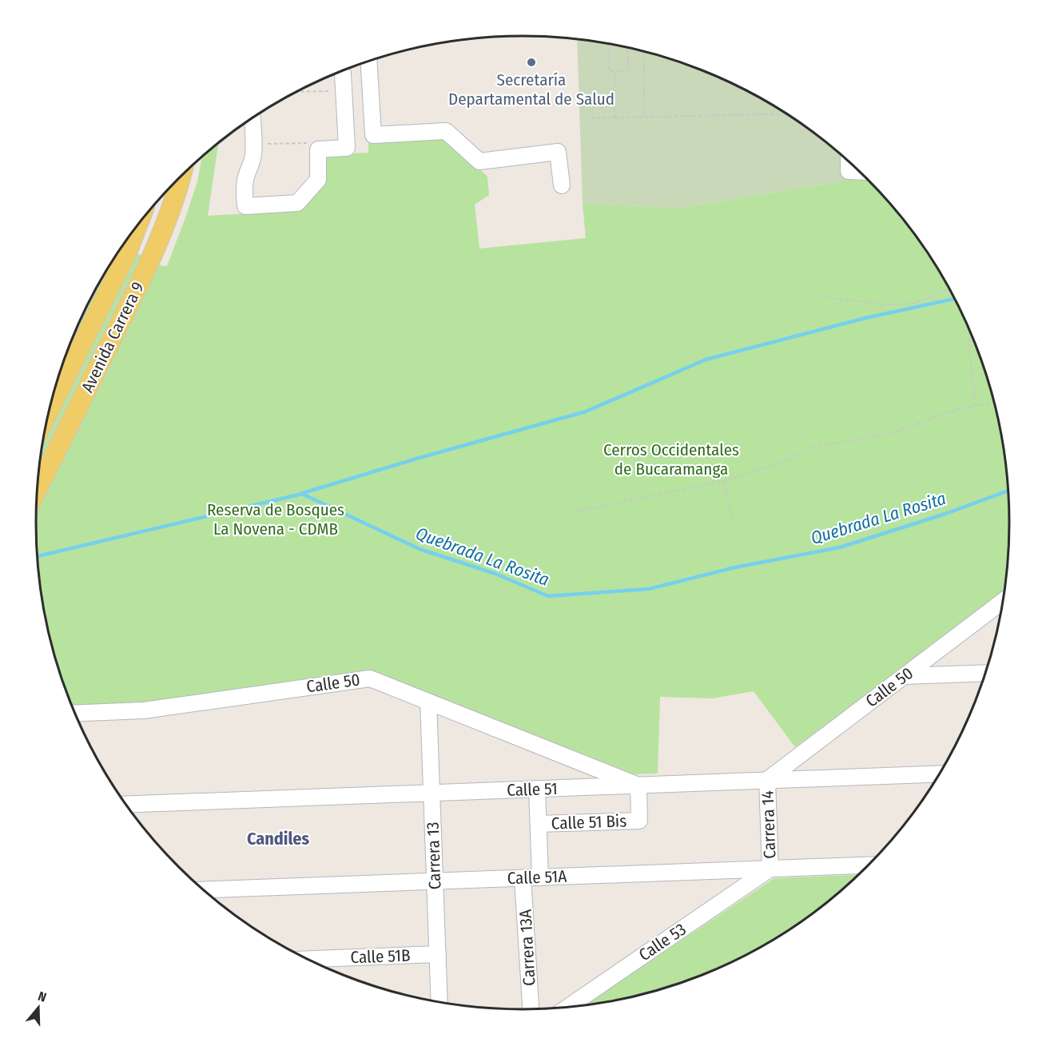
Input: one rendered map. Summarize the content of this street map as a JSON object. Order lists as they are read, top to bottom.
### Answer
{
  "streets": {
    "main road": ["Avenida Carrera 9"],
    "street": [
      "Calle 50",
      "Calle 51",
      "Calle 51 Bis",
      "Carrera 14",
      "Carrera 13",
      "Calle 51A",
      "Calle 53",
      "Carrera 13A",
      "Calle 51B"
    ]
  },
  "crossings": [
    ["Calle 50", "Calle 51"],
    ["Calle 50", "Calle 51 Bis"],
    ["Calle 50", "Carrera 14"],
    ["Calle 50", "Carrera 13"],
    ["Calle 51", "Calle 51 Bis"],
    ["Calle 51", "Carrera 14"],
    ["Calle 51", "Carrera 13"],
    ["Carrera 14", "Calle 51A"],
    ["Carrera 14", "Calle 53"],
    ["Carrera 13", "Calle 51A"],
    ["Carrera 13", "Calle 51B"],
    ["Calle 51A", "Calle 53"],
    ["Calle 51A", "Carrera 13A"]
  ],
  "districts": ["Candiles"],
  "water": ["Quebrada La Rosita"],
  "parks": ["Cerros Occidentales de Bucaramanga", "Reserva de Bosques La Novena - CDMB"],
  "places": ["Secretaría Departamental de Salud"],
  "north": "top"
}
